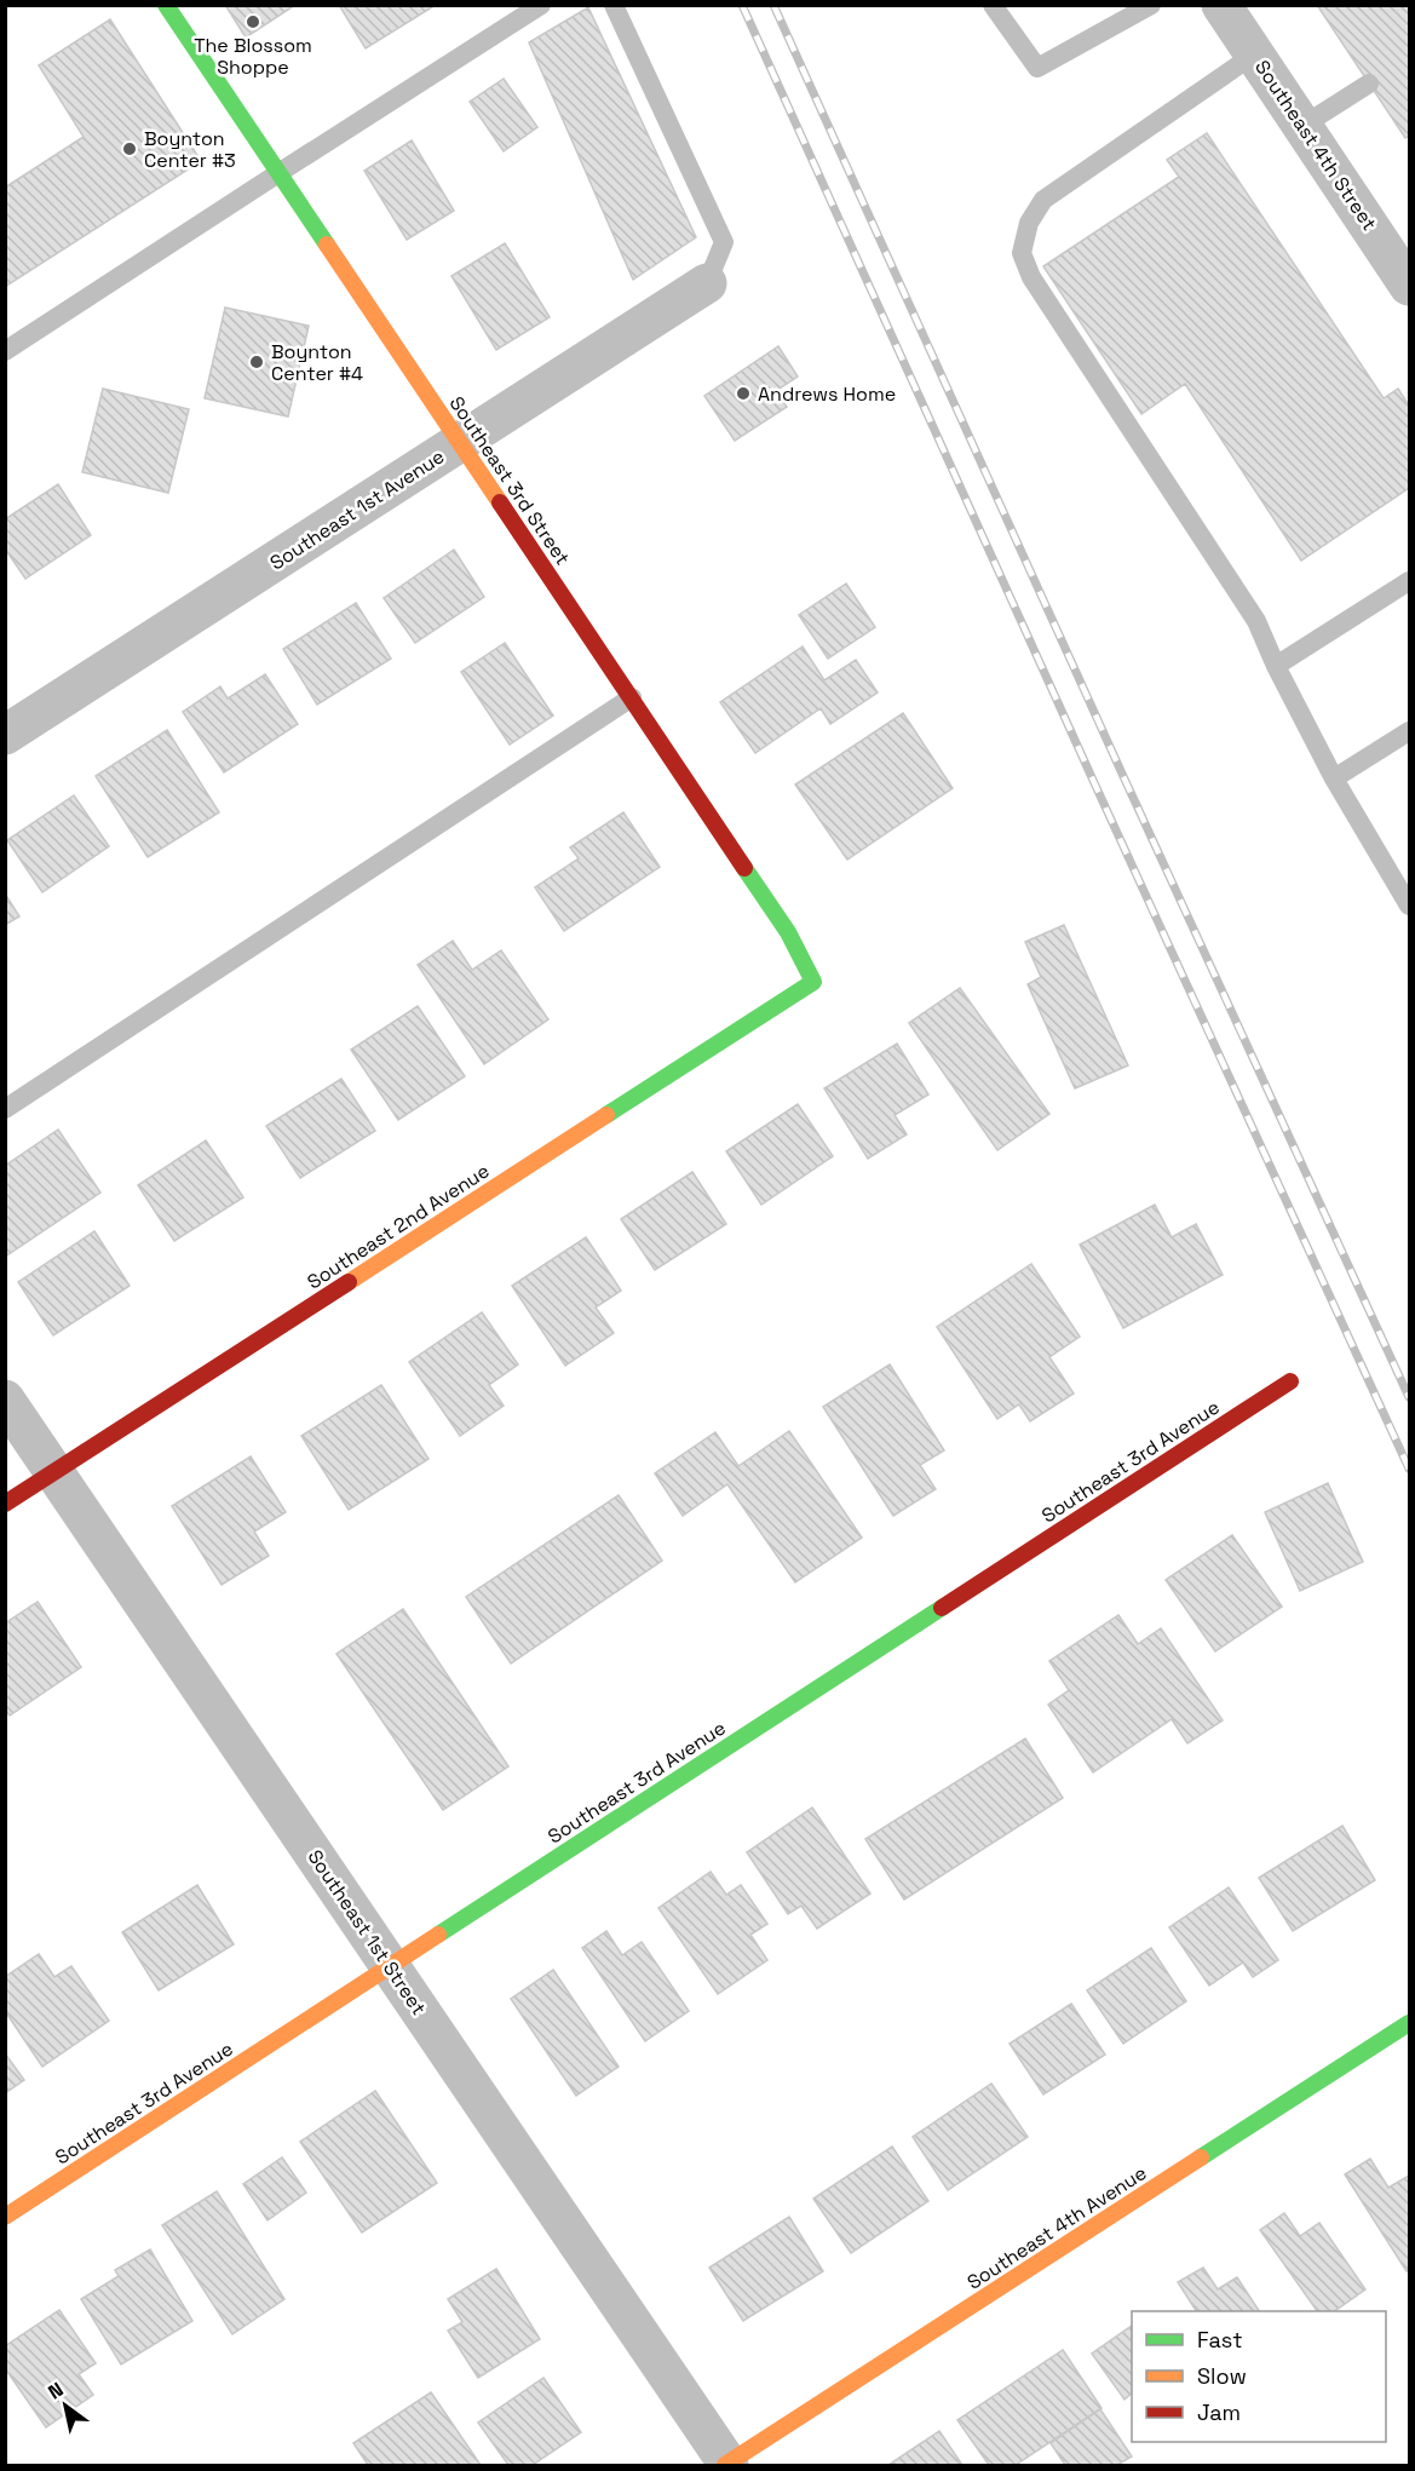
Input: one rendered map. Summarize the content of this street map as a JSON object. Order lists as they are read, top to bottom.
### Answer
{
  "streets": {
    "street": [
      "Southeast 4th Street",
      "Southeast 3rd Street",
      "Southeast 1st Avenue",
      "Southeast 2nd Avenue",
      "Southeast 3rd Avenue",
      "Southeast 1st Street",
      "Southeast 4th Avenue"
    ]
  },
  "crossings": [
    ["Southeast 3rd Street", "Southeast 1st Avenue"],
    ["Southeast 3rd Street", "Southeast 2nd Avenue"],
    ["Southeast 2nd Avenue", "Southeast 1st Street"],
    ["Southeast 3rd Avenue", "Southeast 1st Street"],
    ["Southeast 1st Street", "Southeast 4th Avenue"]
  ],
  "places": [
    "The Blossom Shoppe",
    "Boynton Center #3",
    "Boynton Center #4",
    "Andrews Home"
  ],
  "legend": ["Fast", "Slow", "Jam"],
  "north": "top left"
}
